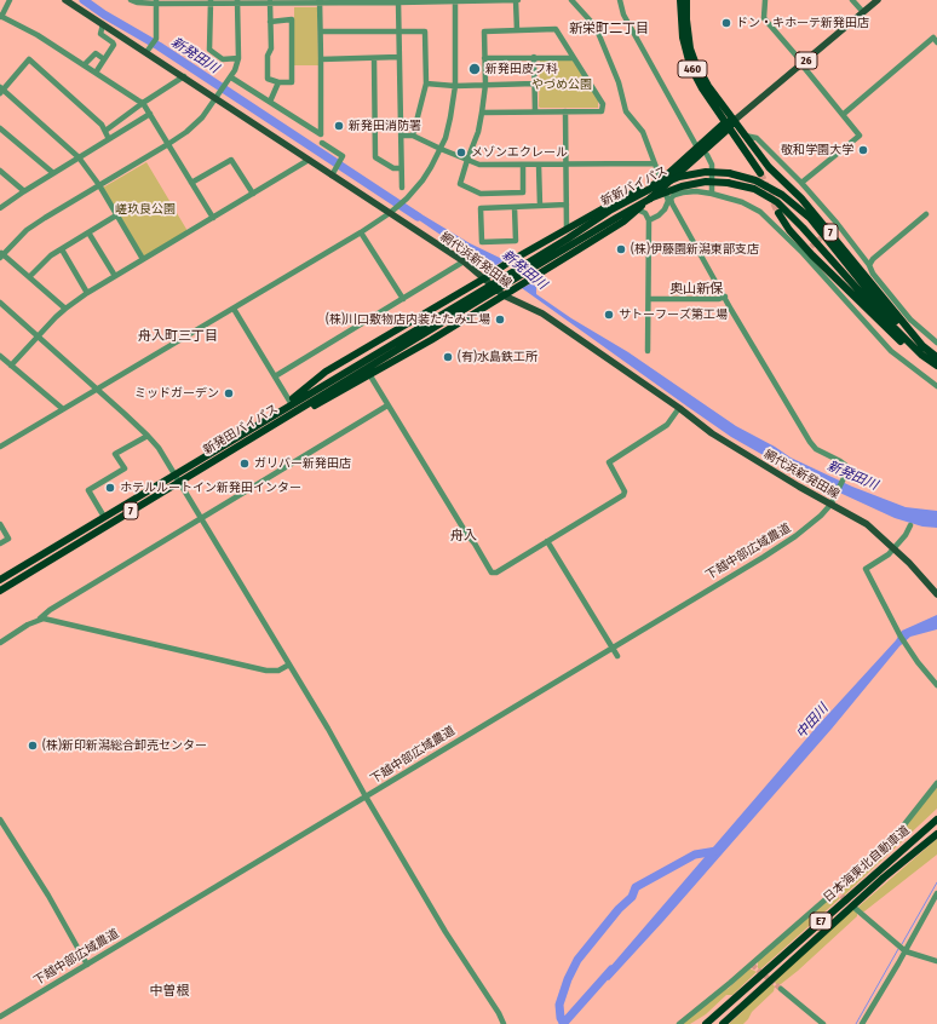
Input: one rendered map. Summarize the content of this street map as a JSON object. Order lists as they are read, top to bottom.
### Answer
{
  "streets": {
    "highway": [
      "460",
      "新新バイパス",
      "7",
      "新発田バイパス",
      "日本海東北自動車道",
      "E7"
    ],
    "main road": ["26", "網代浜新発田線"],
    "street": ["下越中部広域農道"]
  },
  "crossings": [
    ["26", "460"],
    ["26", "7"],
    ["460", "7"],
    ["新新バイパス", "7"],
    ["新新バイパス", "新発田バイパス"],
    ["7", "網代浜新発田線"],
    ["7", "新発田バイパス"],
    ["網代浜新発田線", "下越中部広域農道"]
  ],
  "districts": [
    "新栄町二丁目",
    "奥山新保",
    "舟入町三丁目",
    "舟入",
    "中曽根"
  ],
  "water": ["新発田川", "中田川"],
  "parks": ["やづめ公園", "嵯玖良公園"],
  "places": [
    "ドン・キホーテ新発田店",
    "新発田皮フ科",
    "新発田消防署",
    "敬和学園大学",
    "メゾンエクレール",
    "(株)伊藤園新潟東部支店",
    "サトーフーズ第工場",
    "(株)川口敷物店内装たたみ工場",
    "(有)水島鉄工所",
    "ミッドガーデン",
    "ガリバー新発田店",
    "ホテルルートイン新発田インター",
    "(株)新印新潟総合卸売センター"
  ]
}
